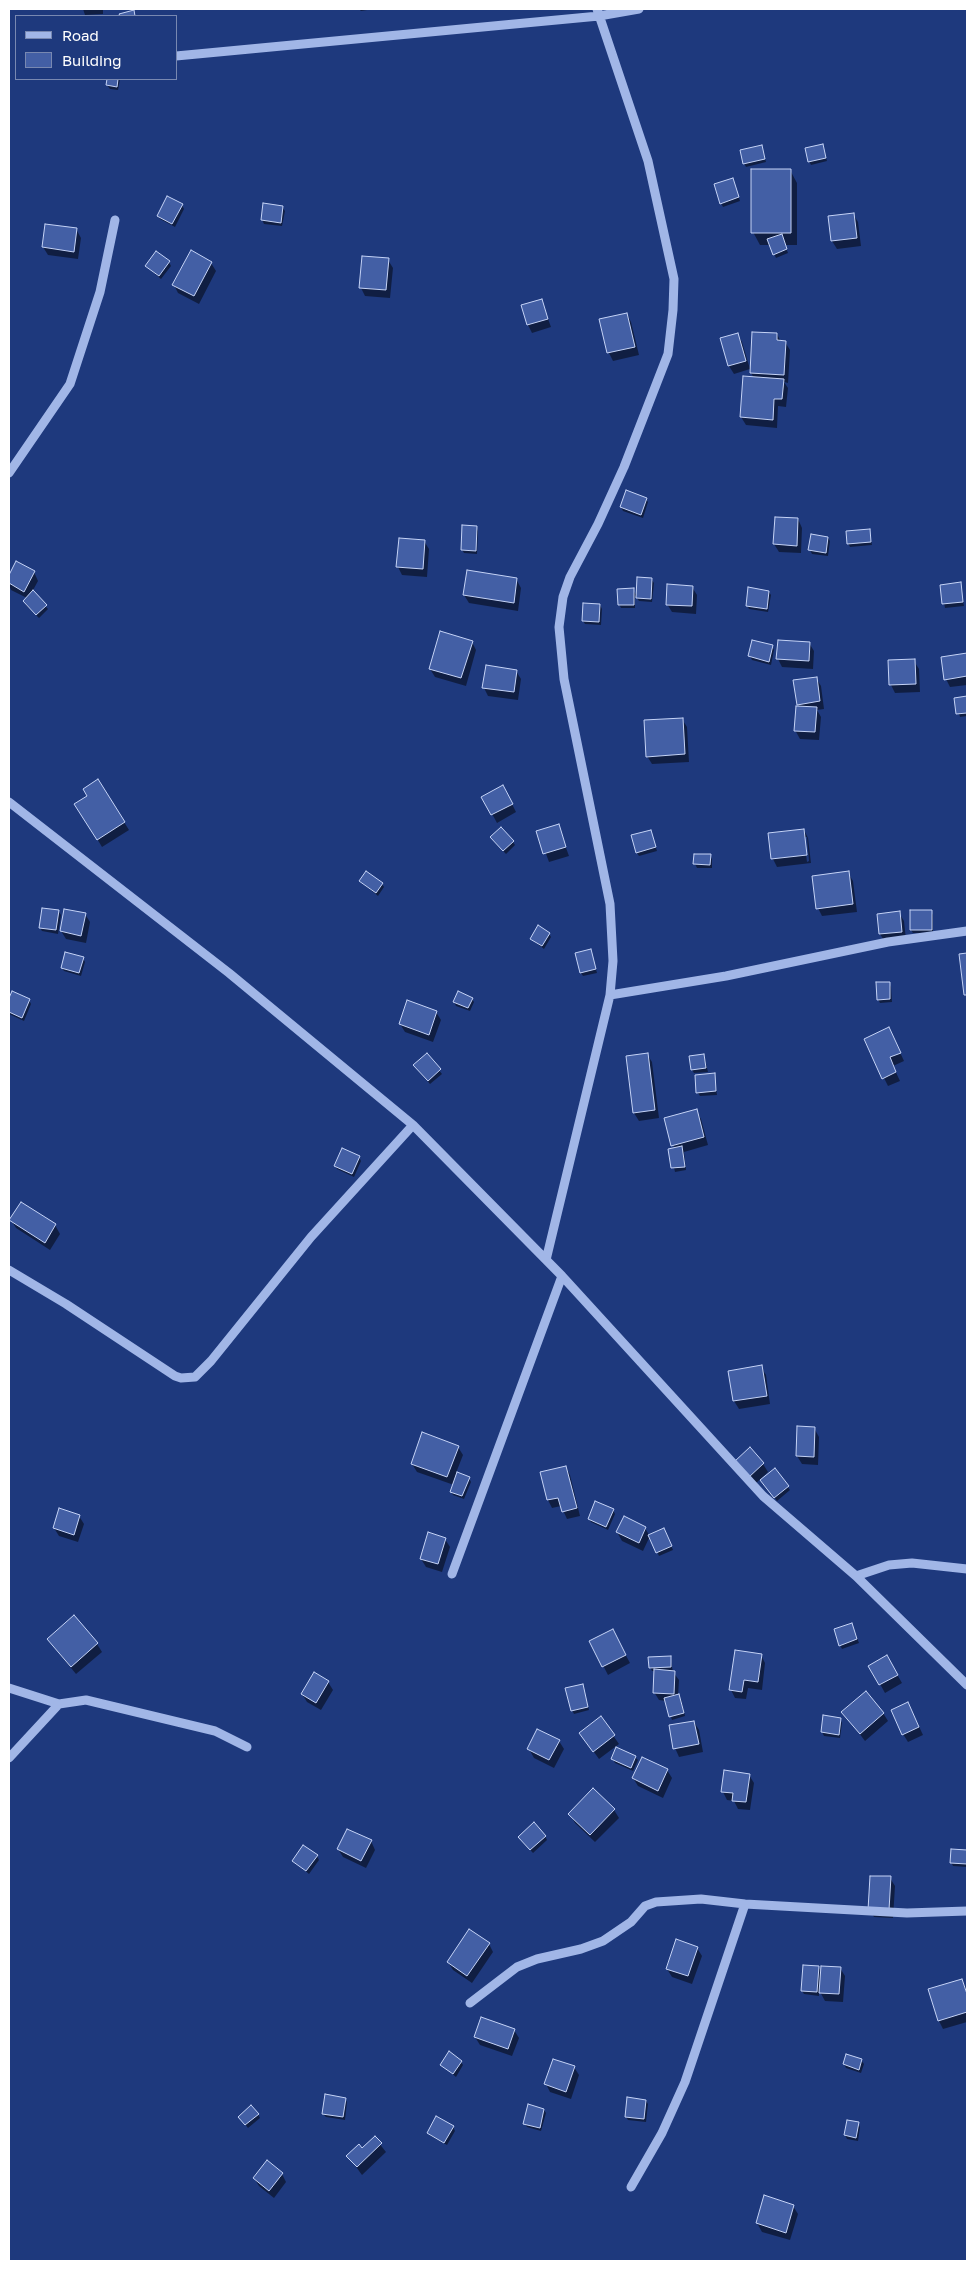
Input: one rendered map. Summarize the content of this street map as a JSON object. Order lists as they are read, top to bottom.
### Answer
{
  "legend": ["Road", "Building"]
}
